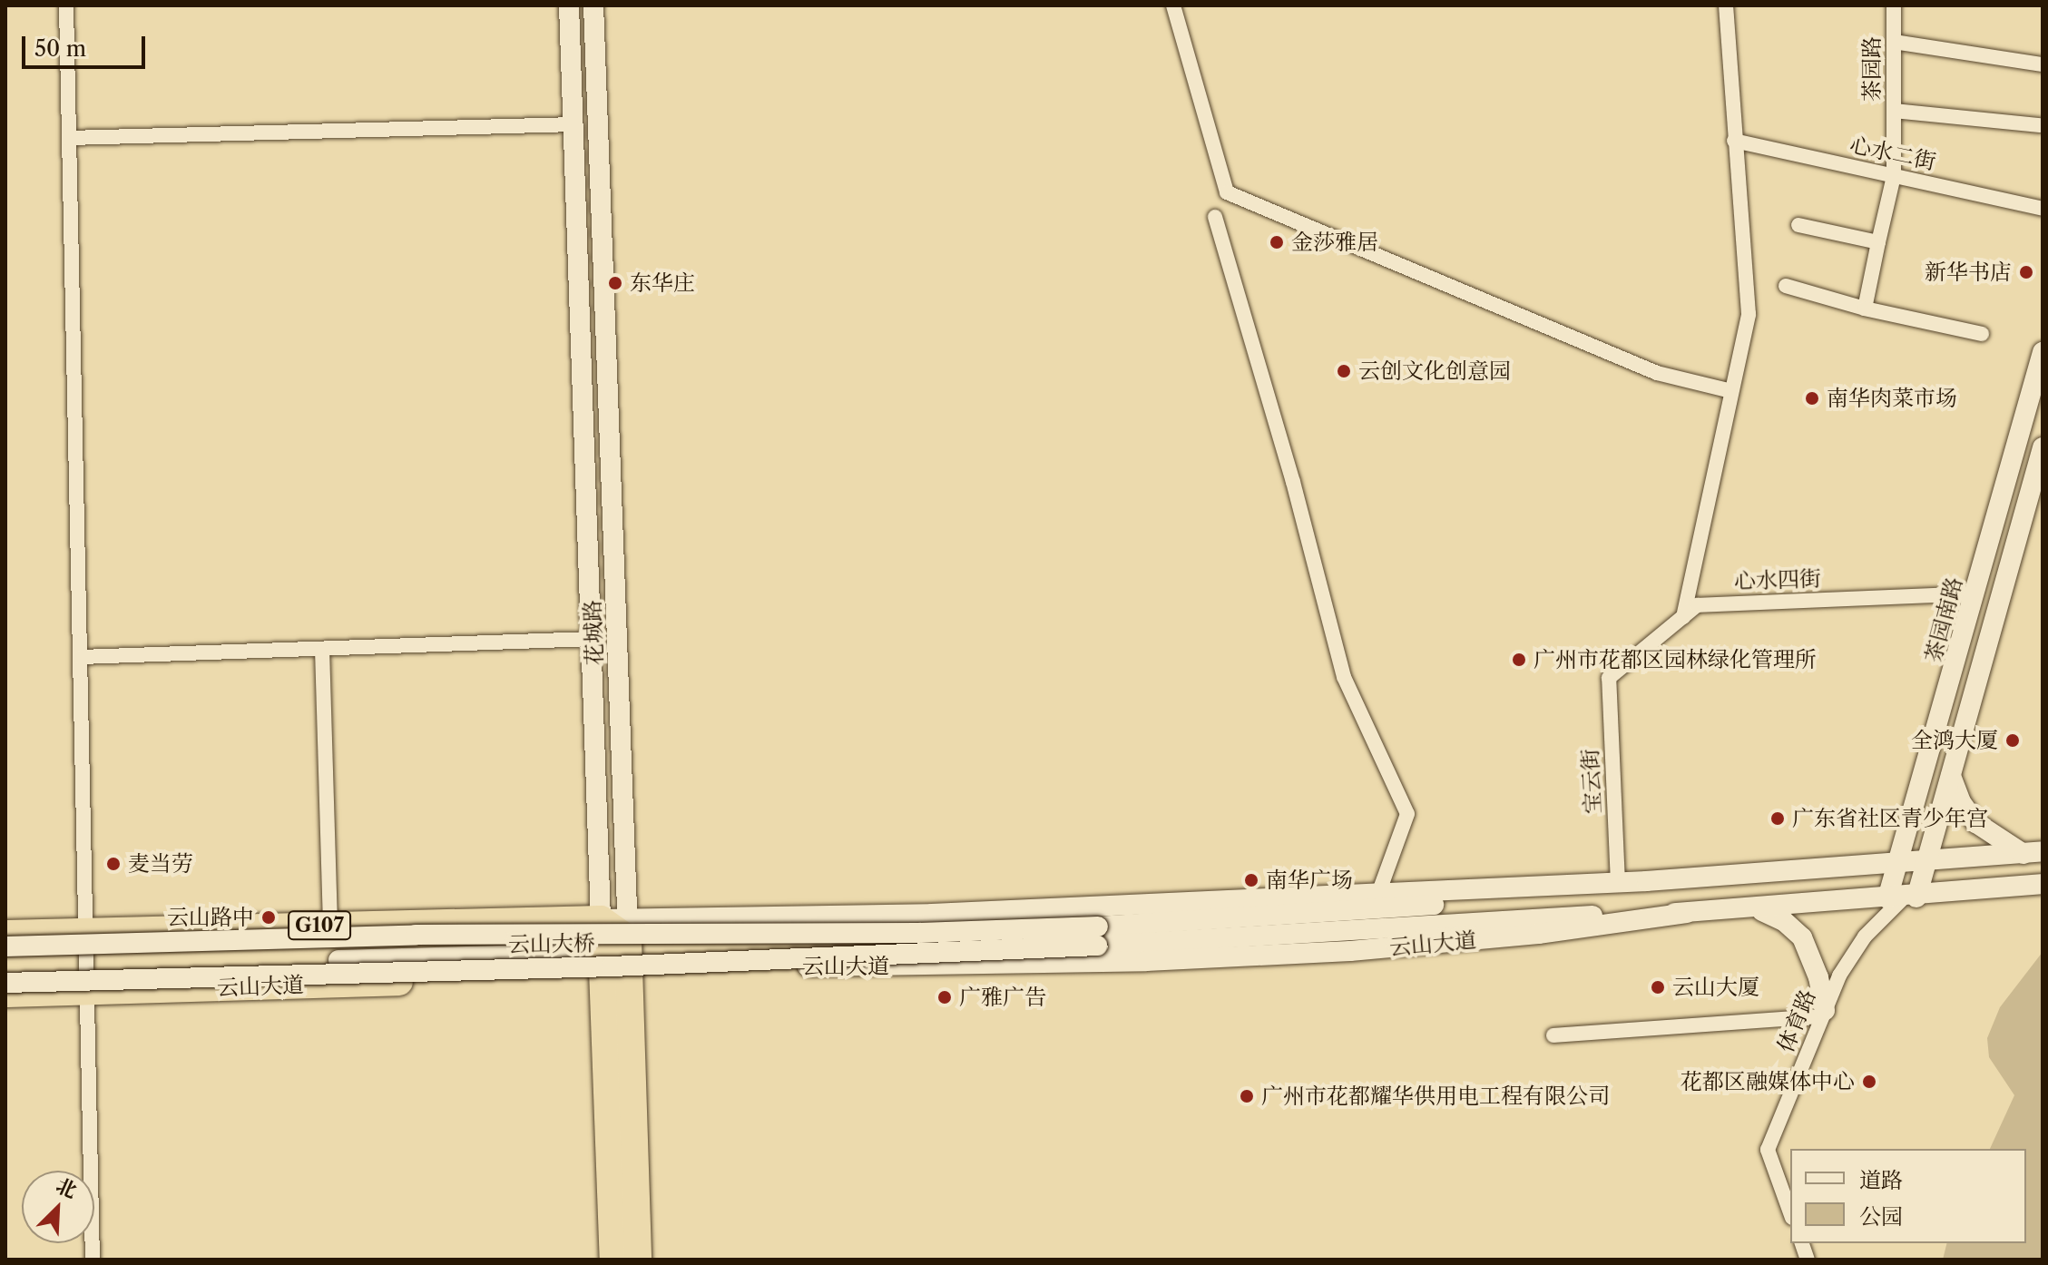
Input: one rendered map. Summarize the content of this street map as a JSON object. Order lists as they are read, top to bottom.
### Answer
{
  "streets": {
    "highway": ["花城路", "G107", "云山大道"],
    "main road": ["茶园南路", "云山大桥"],
    "street": [
      "茶园路",
      "心水二街",
      "心水四街",
      "宝云街",
      "体育路"
    ]
  },
  "crossings": [
    ["茶园路", "心水二街"],
    ["心水四街", "茶园南路"],
    ["心水四街", "宝云街"],
    ["茶园南路", "云山大道"],
    ["茶园南路", "体育路"],
    ["花城路", "云山大道"],
    ["宝云街", "云山大道"],
    ["云山大桥", "云山大道"],
    ["云山大道", "体育路"]
  ],
  "places": [
    "金莎雅居",
    "新华书店",
    "东华庄",
    "云创文化创意园",
    "南华肉菜市场",
    "广州市花都区园林绿化管理所",
    "全鸿大厦",
    "广东省社区青少年宫",
    "麦当劳",
    "南华广场",
    "云山路中",
    "云山大厦",
    "广雅广告",
    "花都区融媒体中心",
    "广州市花都耀华供用电工程有限公司"
  ],
  "legend": ["道路", "公园"],
  "scale_bar": "50 m",
  "north": "top right"
}
